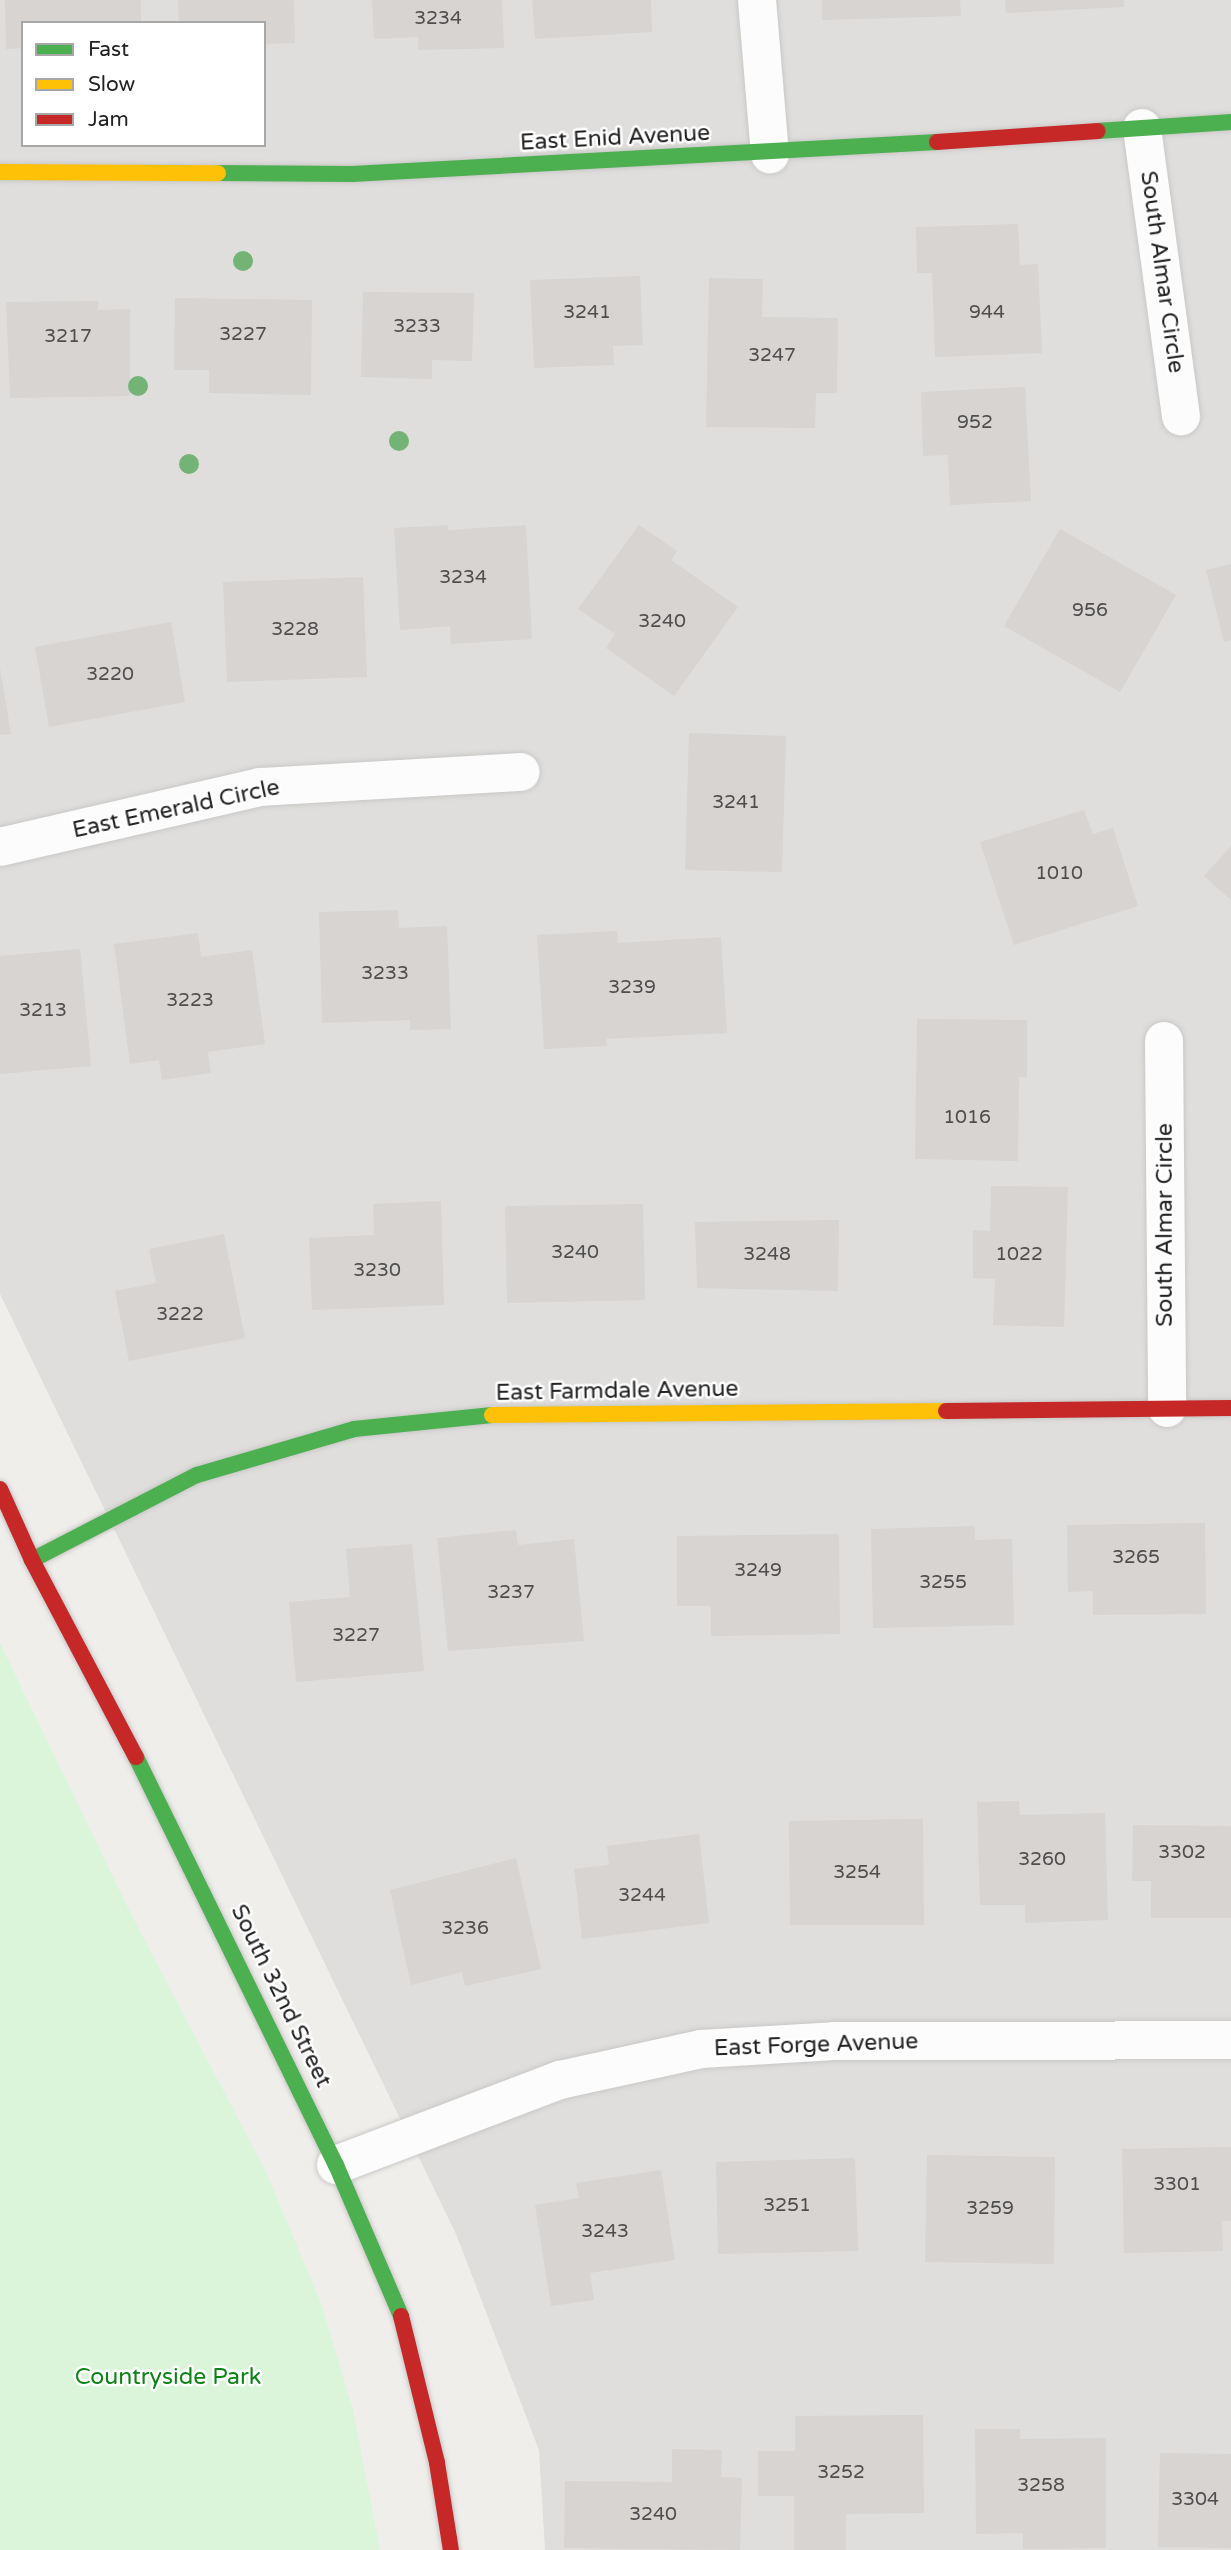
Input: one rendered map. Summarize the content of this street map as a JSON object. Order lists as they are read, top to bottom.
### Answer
{
  "streets": {
    "street": [
      "East Enid Avenue",
      "South Almar Circle",
      "East Emerald Circle",
      "East Farmdale Avenue",
      "South 32nd Street",
      "East Forge Avenue"
    ]
  },
  "crossings": [
    ["East Enid Avenue", "South Almar Circle"],
    ["South Almar Circle", "East Farmdale Avenue"],
    ["East Farmdale Avenue", "South 32nd Street"],
    ["South 32nd Street", "East Forge Avenue"]
  ],
  "parks": ["Countryside Park"],
  "house_numbers": [
    "3234",
    "3241",
    "944",
    "3233",
    "3227",
    "3217",
    "3247",
    "952",
    "3234",
    "956",
    "3240",
    "3228",
    "3220",
    "3241",
    "1010",
    "3233",
    "3239",
    "3223",
    "3213",
    "1016",
    "3240",
    "3248",
    "1022",
    "3230",
    "3222",
    "3265",
    "3249",
    "3255",
    "3237",
    "3227",
    "3302",
    "3260",
    "3254",
    "3244",
    "3236",
    "3301",
    "3251",
    "3259",
    "3243",
    "3252",
    "3258",
    "3304",
    "3240"
  ],
  "legend": ["Fast", "Slow", "Jam"]
}
